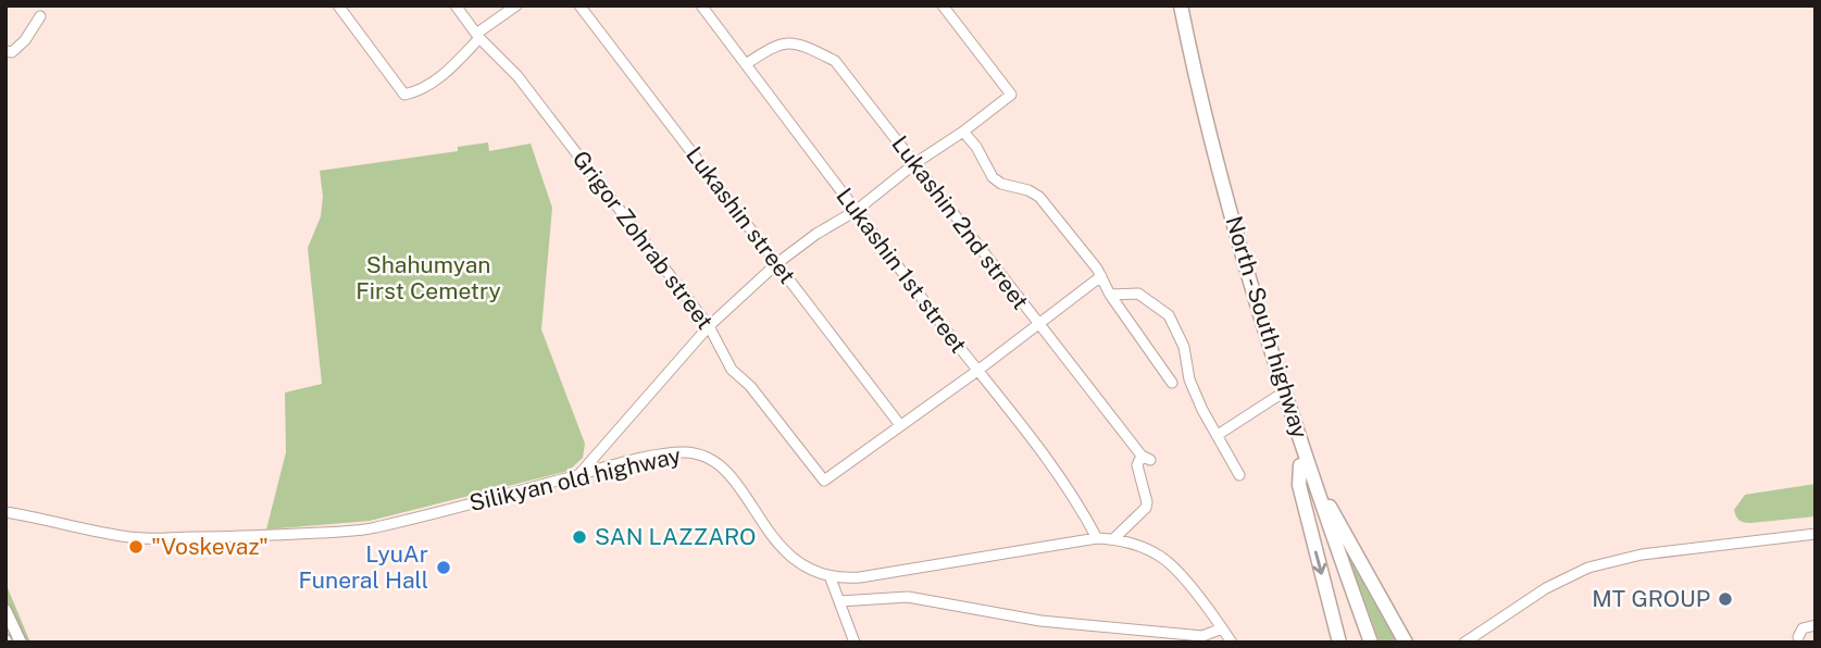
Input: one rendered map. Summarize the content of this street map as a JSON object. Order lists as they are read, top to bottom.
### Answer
{
  "streets": {
    "highway": ["North - South highway"],
    "street": [
      "Lukashin street",
      "Lukashin 2nd street",
      "Grigor Zohrab street",
      "Lukashin 1st street",
      "Silikyan old highway"
    ]
  },
  "crossings": [
    ["Lukashin street", "Grigor Zohrab street"],
    ["Lukashin 2nd street", "Lukashin 1st street"],
    ["Lukashin 2nd street", "Silikyan old highway"],
    ["Lukashin 1st street", "Silikyan old highway"]
  ],
  "parks": ["Shahumyan First Cemetry"],
  "places": [
    "SAN LAZZARO",
    "\"Voskevaz\"",
    "LyuAr Funeral Hall",
    "MT GROUP"
  ]
}
